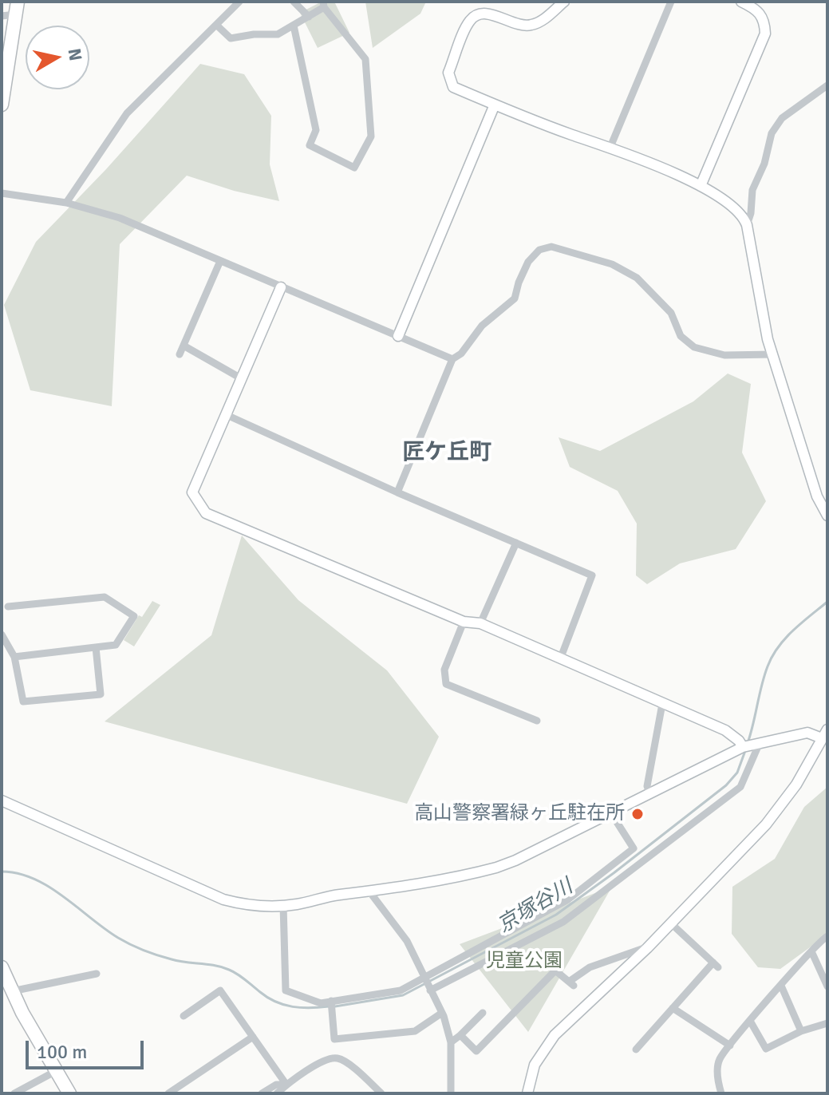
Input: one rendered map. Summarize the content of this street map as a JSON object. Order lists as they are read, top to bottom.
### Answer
{
  "districts": ["匠ケ丘町"],
  "water": ["京塚谷川"],
  "parks": ["児童公園"],
  "places": ["高山警察署緑ヶ丘駐在所"],
  "scale_bar": "100 m",
  "north": "right"
}
